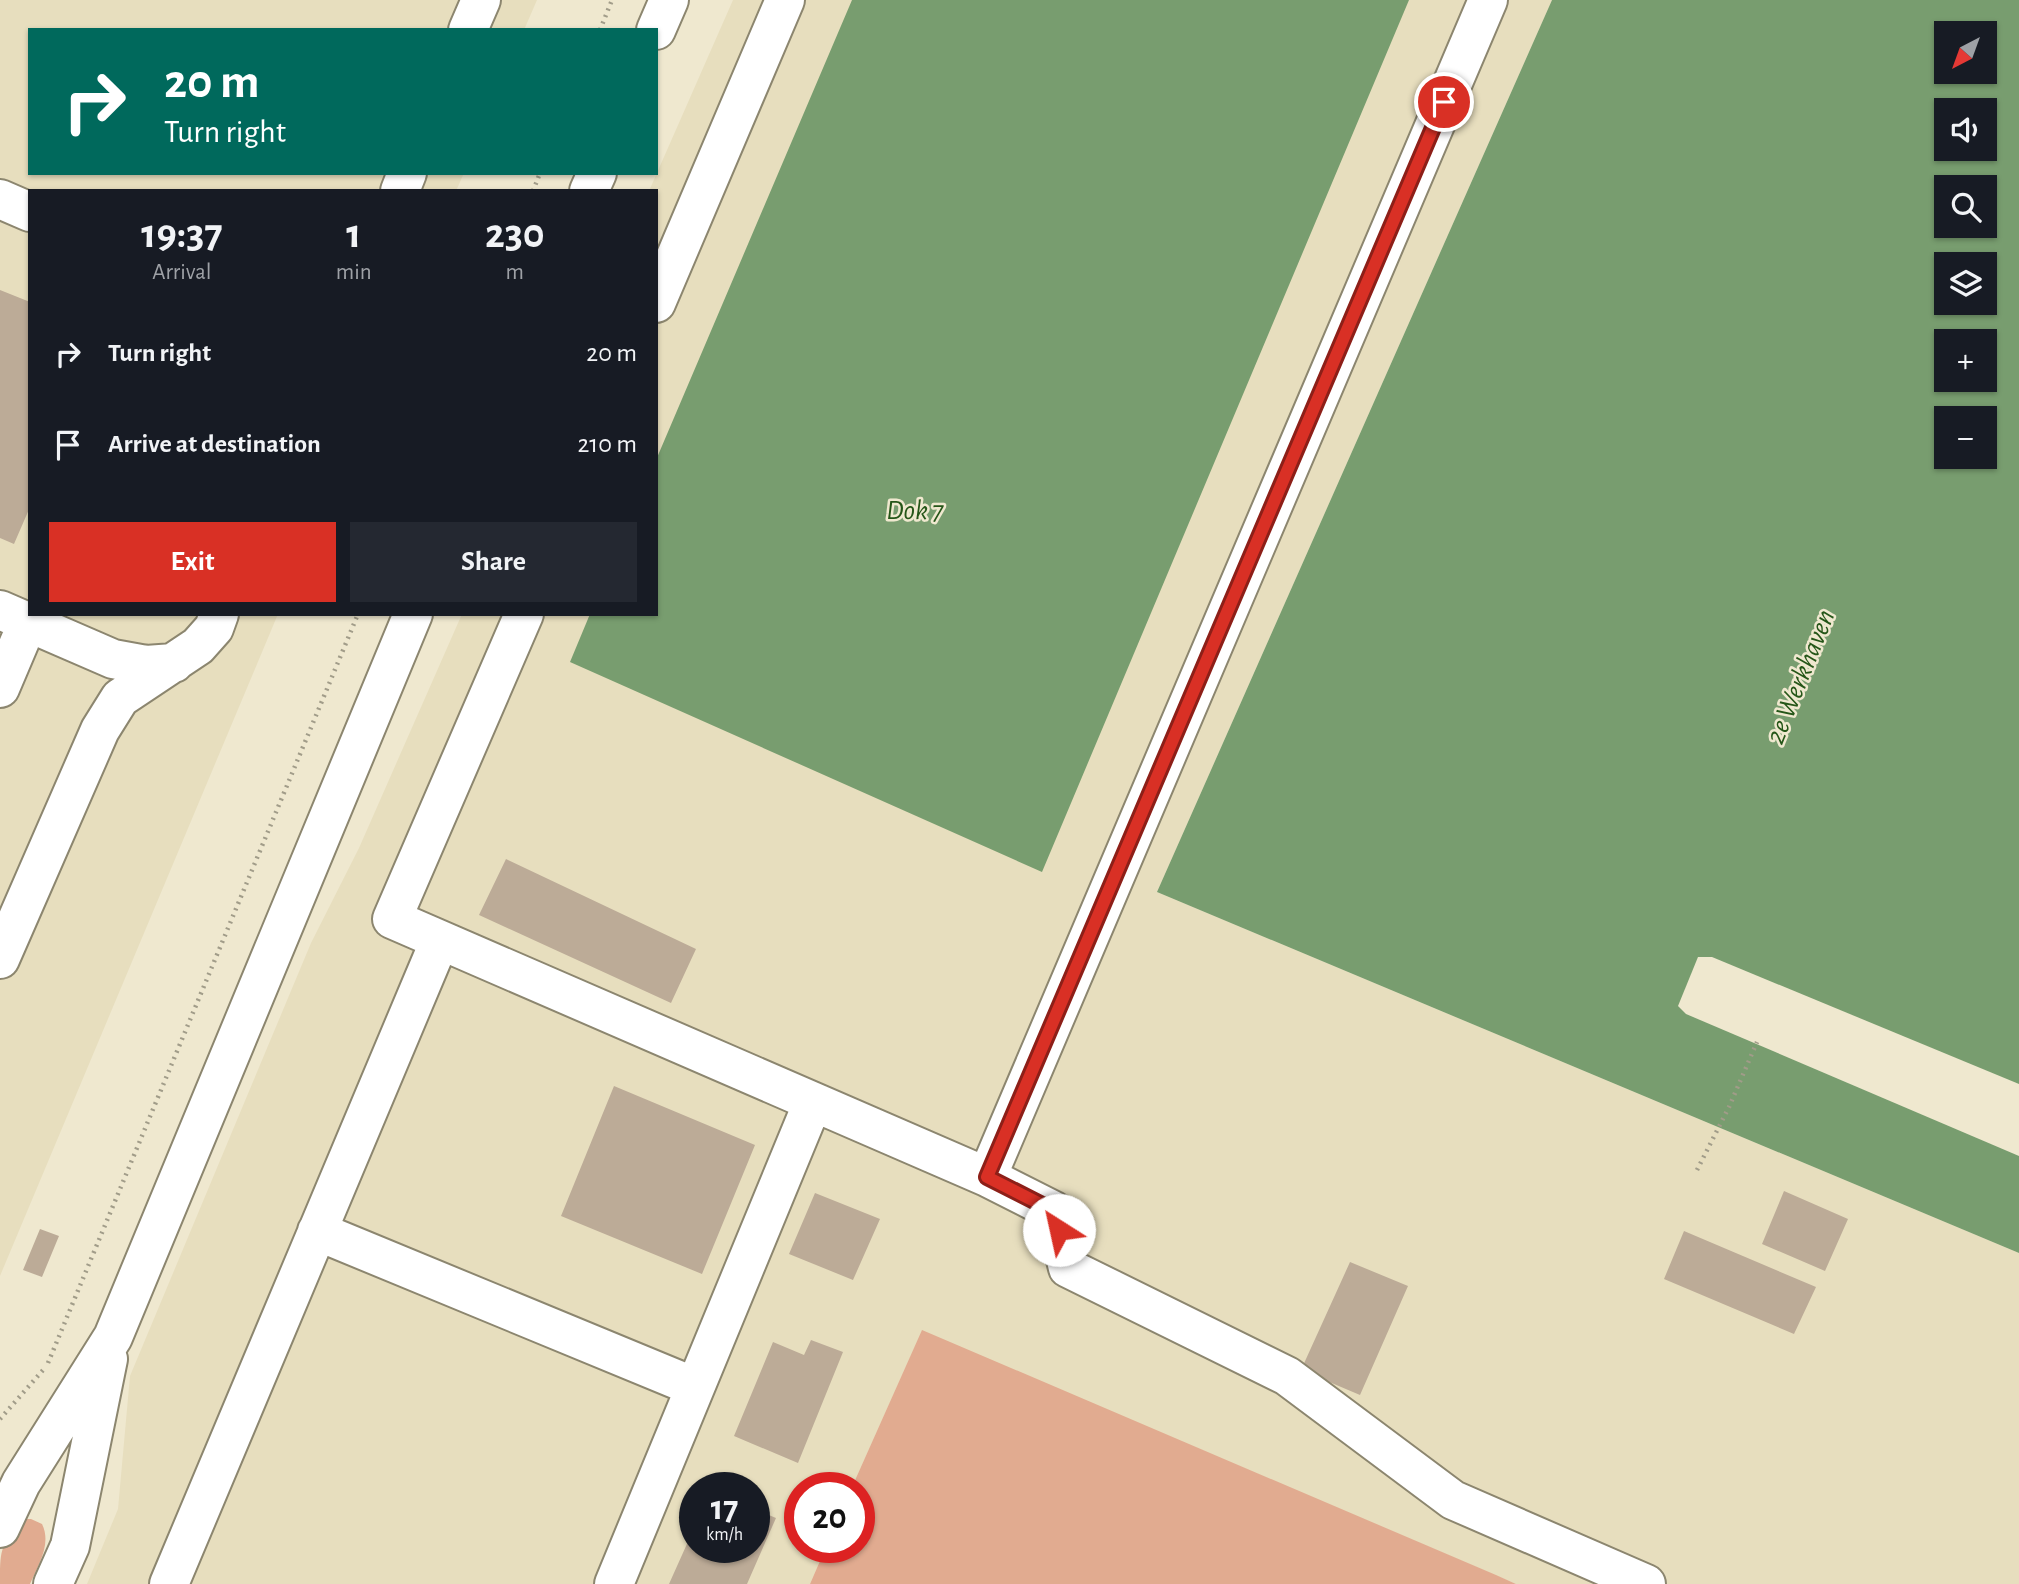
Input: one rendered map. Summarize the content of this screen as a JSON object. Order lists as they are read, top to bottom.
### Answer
{
  "water": ["Dok 7", "2e Werkhaven"],
  "north": "bottom left",
  "page": {
    "map_buttons": ["+", "−"],
    "turn": ["20 m", "Turn right"],
    "eta": [
      "19:37",
      "Arrival",
      "1",
      "min",
      "230",
      "m"
    ],
    "list": [
      {
        "name": "Turn right",
        "value": "20 m"
      },
      {
        "name": "Arrive at destination",
        "value": "210 m"
      }
    ],
    "buttons": ["Exit", "Share"],
    "speed": "17 km/h",
    "limit": "20"
  }
}
